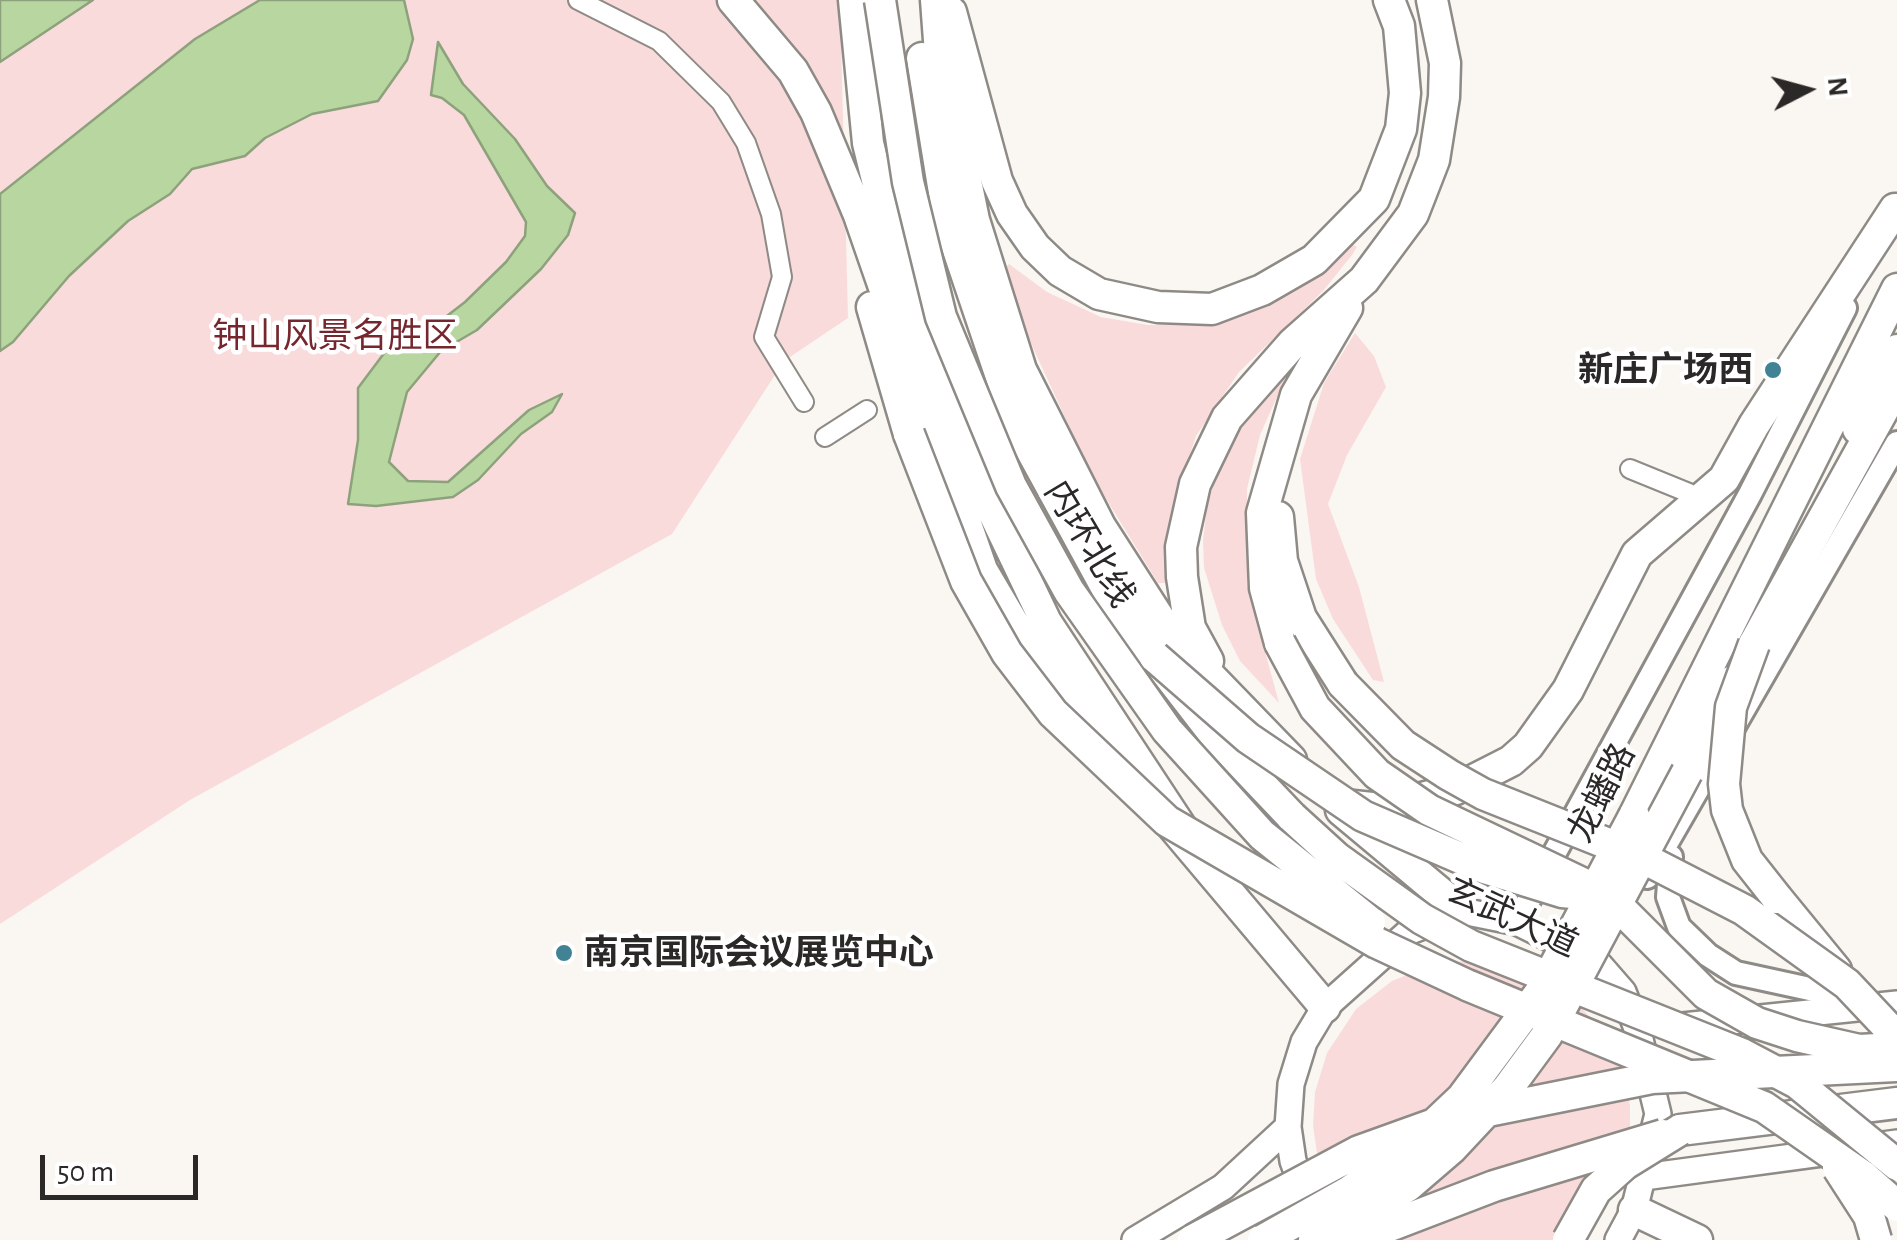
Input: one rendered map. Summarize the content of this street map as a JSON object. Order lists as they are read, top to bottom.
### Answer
{
  "streets": {
    "main road": ["内环北线", "龙蟠路", "玄武大道"]
  },
  "crossings": [
    ["内环北线", "玄武大道"]
  ],
  "parks": ["钟山风景名胜区"],
  "places": ["新庄广场西", "南京国际会议展览中心"],
  "scale_bar": "50 m",
  "north": "right"
}
